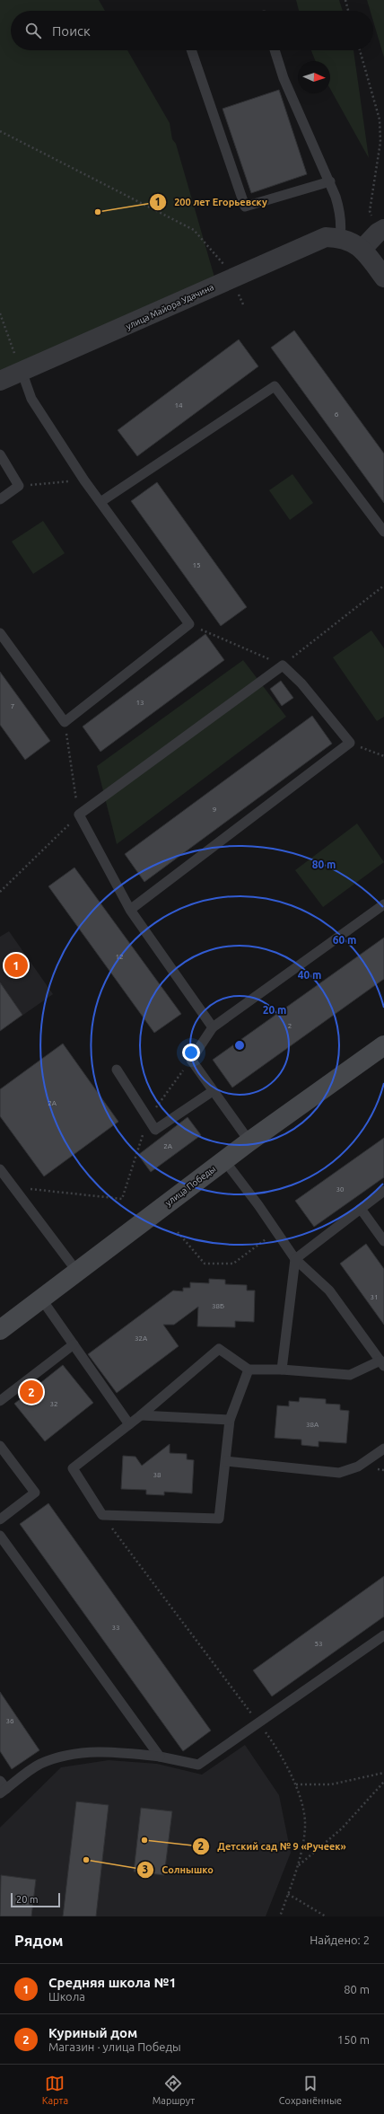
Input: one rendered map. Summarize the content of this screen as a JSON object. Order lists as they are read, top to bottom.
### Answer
{
  "streets": {
    "street": ["улица Майора Удачина", "улица Победы"]
  },
  "places": ["200 лет Егорьевску", "Детский сад № 9 «Ручеек»", "Солнышко"],
  "house_numbers": [
    "14",
    "6",
    "15",
    "13",
    "7",
    "9",
    "12",
    "2",
    "2А",
    "2А",
    "30",
    "31",
    "38Б",
    "32А",
    "32",
    "38А",
    "38",
    "33",
    "53",
    "36"
  ],
  "scale_bar": "20 m",
  "north": "right",
  "page": {
    "search": "Поиск",
    "pins": ["1", "2"],
    "scale": "20 m",
    "heading": ["Рядом", "Найдено: 2"],
    "list": [
      {
        "mark": "1",
        "name": "Средняя школа №1",
        "note": "Школа",
        "value": "80 m"
      },
      {
        "mark": "2",
        "name": "Куриный дом",
        "note": "Магазин · улица Победы",
        "value": "150 m"
      }
    ],
    "nav": ["Карта", "Маршрут", "Сохранённые"]
  },
  "rings": [
    "80 m",
    "60 m",
    "40 m",
    "20 m"
  ]
}
